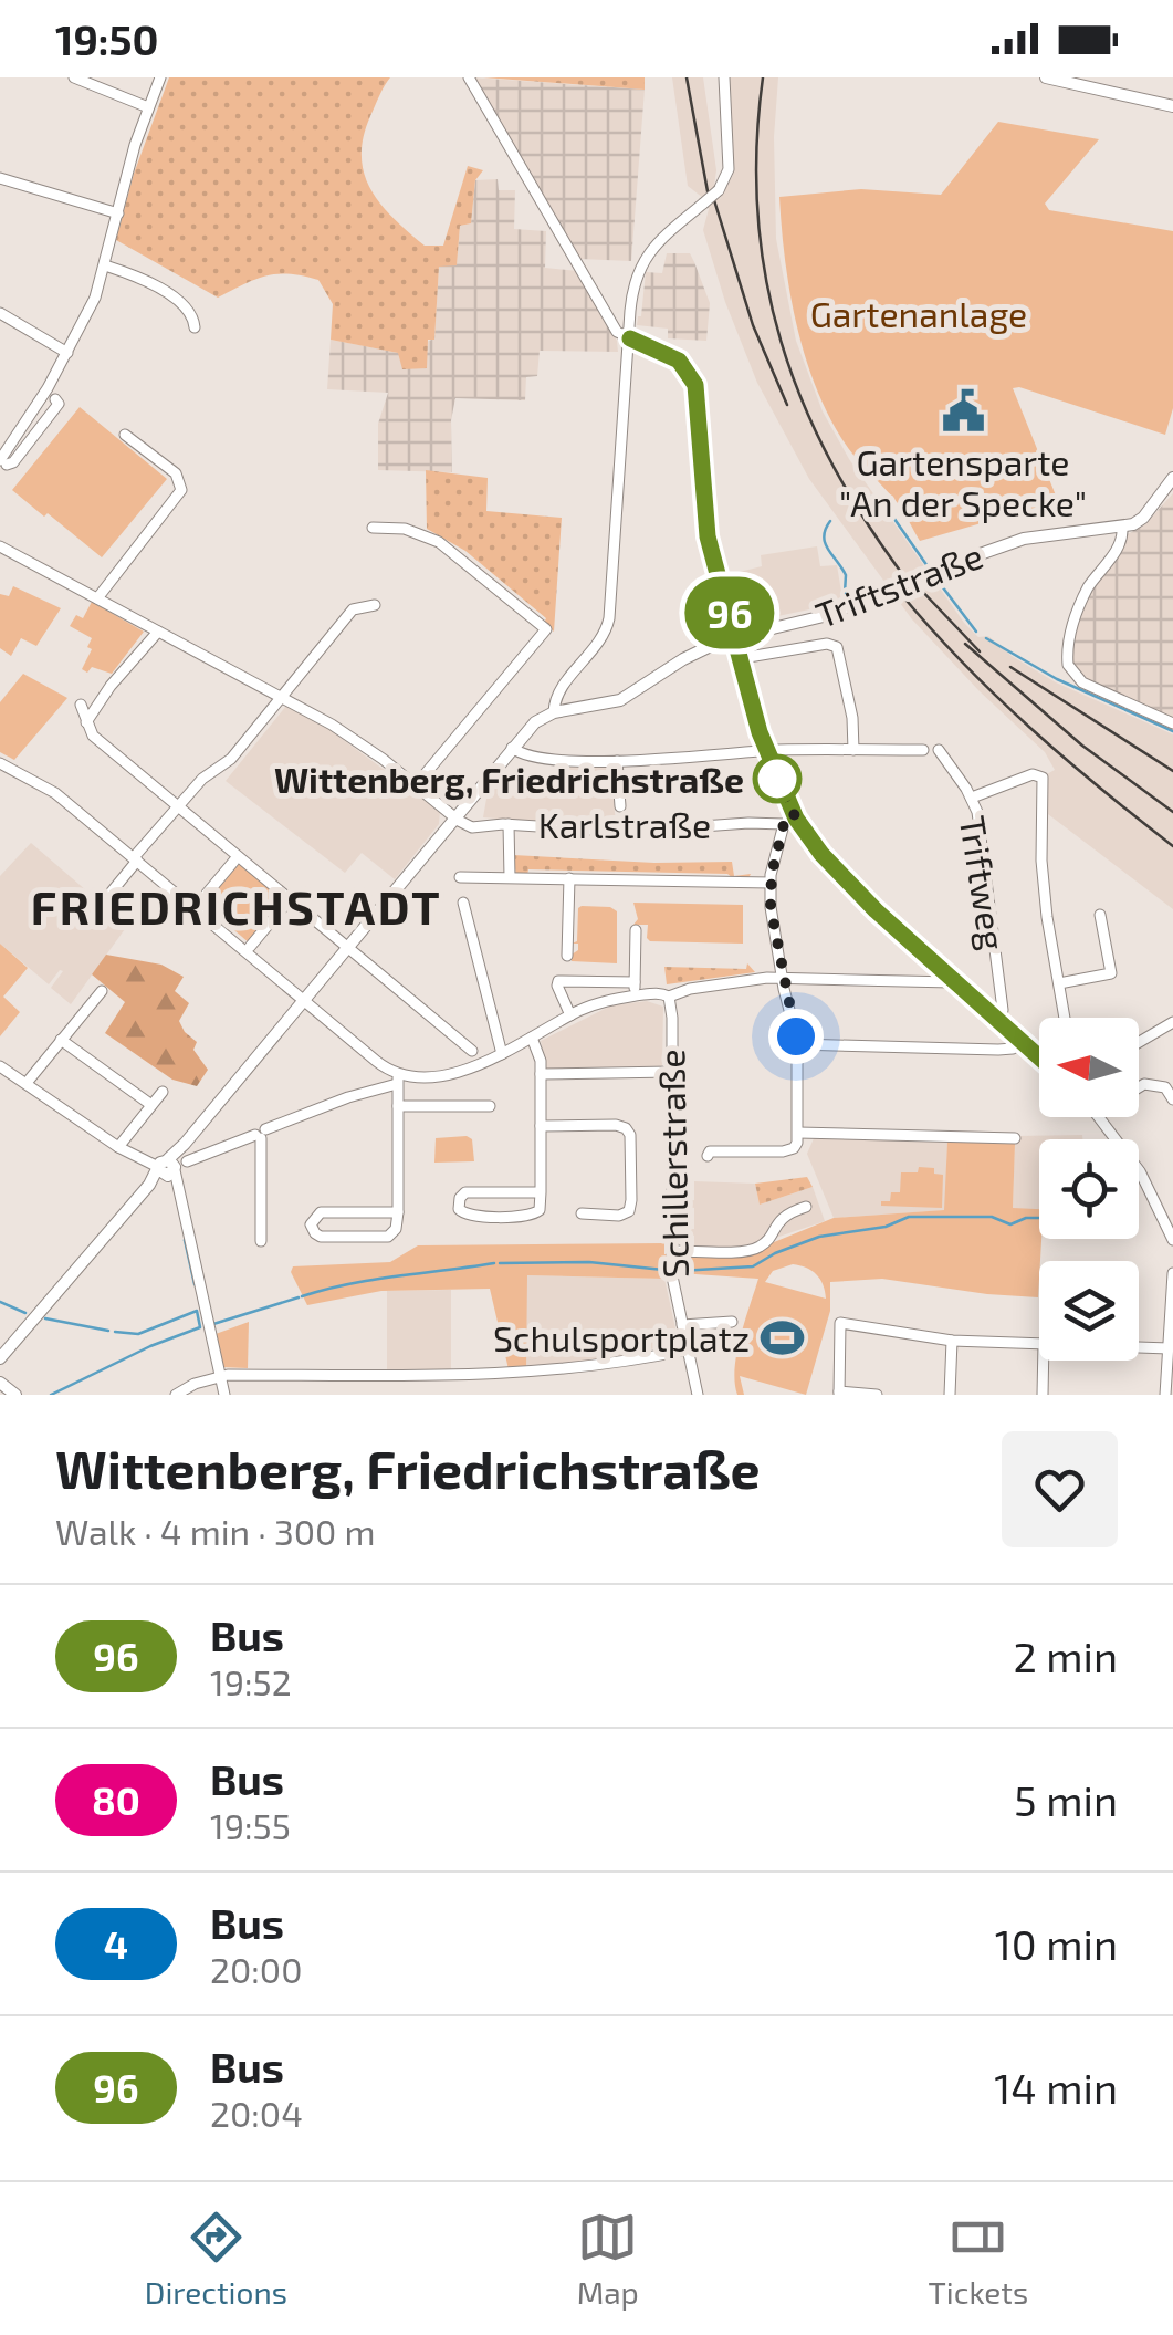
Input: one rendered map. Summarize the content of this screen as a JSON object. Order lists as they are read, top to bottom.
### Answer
{
  "streets": {
    "main road": ["Triftstraße"],
    "street": ["Karlstraße", "Triftweg", "Schillerstraße"]
  },
  "districts": ["FRIEDRICHSTADT"],
  "parks": ["Gartenanlage"],
  "places": {
    "public building": ["Gartensparte \"An der Specke\""],
    "other": ["Wittenberg, Friedrichstraße"],
    "sports": ["Schulsportplatz"]
  },
  "lines": ["bus line 96"],
  "north": "left",
  "page": {
    "status": "19:50",
    "on_map": "96",
    "heading": ["Wittenberg, Friedrichstraße", "Walk · 4 min · 300 m"],
    "list": [
      {
        "mark": "96",
        "name": "Bus",
        "note": "19:52",
        "value": "2 min"
      },
      {
        "mark": "80",
        "name": "Bus",
        "note": "19:55",
        "value": "5 min"
      },
      {
        "mark": "4",
        "name": "Bus",
        "note": "20:00",
        "value": "10 min"
      },
      {
        "mark": "96",
        "name": "Bus",
        "note": "20:04",
        "value": "14 min"
      }
    ],
    "tabs": ["Directions", "Map", "Tickets"]
  }
}
